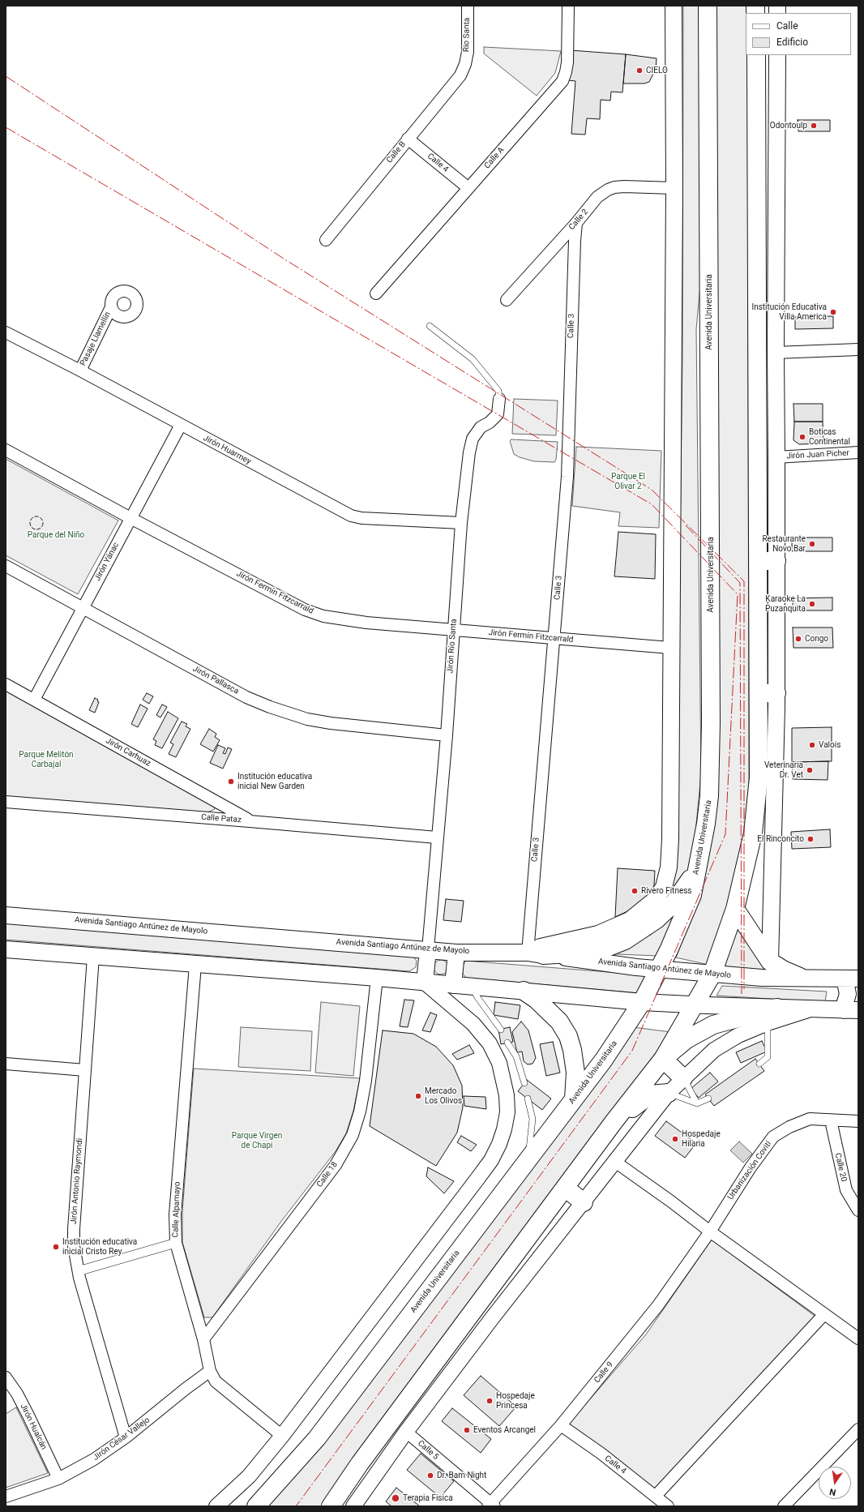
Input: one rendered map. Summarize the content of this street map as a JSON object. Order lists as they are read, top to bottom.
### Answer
{
  "streets": {
    "main road": ["Avenida Universitaria", "Avenida Santiago Antúnez de Mayolo"],
    "street": [
      "Rio Santa",
      "Calle B",
      "Calle A",
      "Calle 4",
      "Calle 2",
      "Calle 3",
      "Pasaje Llamellín",
      "Jirón Huarmey",
      "Jirón Juan Picher",
      "Jirón Yánac",
      "Jirón Fermín Fitzcarrald",
      "Jirón Río Santa",
      "Jirón Pallasca",
      "Jirón Carhuaz",
      "Calle Pataz",
      "Calle 20",
      "Urbanización Coviti",
      "Calle 18",
      "Jirón Antonio Raymondi",
      "Calle Alpamayo",
      "Calle 9",
      "Jirón Hualcán",
      "Jirón César Vallejo",
      "Calle 5"
    ]
  },
  "crossings": [
    ["Rio Santa", "Calle B"],
    ["Calle B", "Calle 4"],
    ["Calle A", "Calle 4"],
    ["Calle 4", "Calle 9"],
    ["Calle 2", "Calle 3"],
    ["Avenida Universitaria", "Avenida Santiago Antúnez de Mayolo"],
    ["Calle 3", "Jirón Fermín Fitzcarrald"],
    ["Calle 3", "Avenida Santiago Antúnez de Mayolo"],
    ["Pasaje Llamellín", "Jirón Huarmey"],
    ["Jirón Huarmey", "Jirón Yánac"],
    ["Jirón Huarmey", "Jirón Río Santa"],
    ["Jirón Yánac", "Jirón Fermín Fitzcarrald"],
    ["Jirón Yánac", "Jirón Pallasca"],
    ["Jirón Yánac", "Jirón Carhuaz"],
    ["Jirón Fermín Fitzcarrald", "Jirón Río Santa"],
    ["Jirón Río Santa", "Jirón Pallasca"],
    ["Jirón Río Santa", "Calle Pataz"],
    ["Jirón Río Santa", "Avenida Santiago Antúnez de Mayolo"],
    ["Jirón Carhuaz", "Calle Pataz"],
    ["Calle 20", "Urbanización Coviti"],
    ["Urbanización Coviti", "Calle 9"],
    ["Calle 18", "Calle Alpamayo"],
    ["Jirón Antonio Raymondi", "Jirón César Vallejo"],
    ["Calle Alpamayo", "Jirón César Vallejo"],
    ["Calle 9", "Calle 5"],
    ["Jirón Hualcán", "Jirón César Vallejo"]
  ],
  "parks": [
    "Parque El Olivar 2",
    "Parque del Niño",
    "Parque Melitón Carbajal",
    "Parque Virgen de Chapi"
  ],
  "places": [
    "CIELO",
    "Odontoulp",
    "Institución Educativa Villa America",
    "Boticas Continental",
    "Restaurante Novo Bar",
    "Karaoke La Puzanquita",
    "Congo",
    "Valois",
    "Veterinaria Dr. Vet",
    "Institución educativa inicial New Garden",
    "El Rinconcito",
    "Rivero Fitness",
    "Mercado Los Olivos",
    "Hospedaje Hilaria",
    "Institución educativa inicial Cristo Rey",
    "Hospedaje Princesa",
    "Eventos Arcangel",
    "Dr. Bam Night",
    "Terapia Fisica"
  ],
  "legend": ["Calle", "Edificio"],
  "north": "bottom"
}
